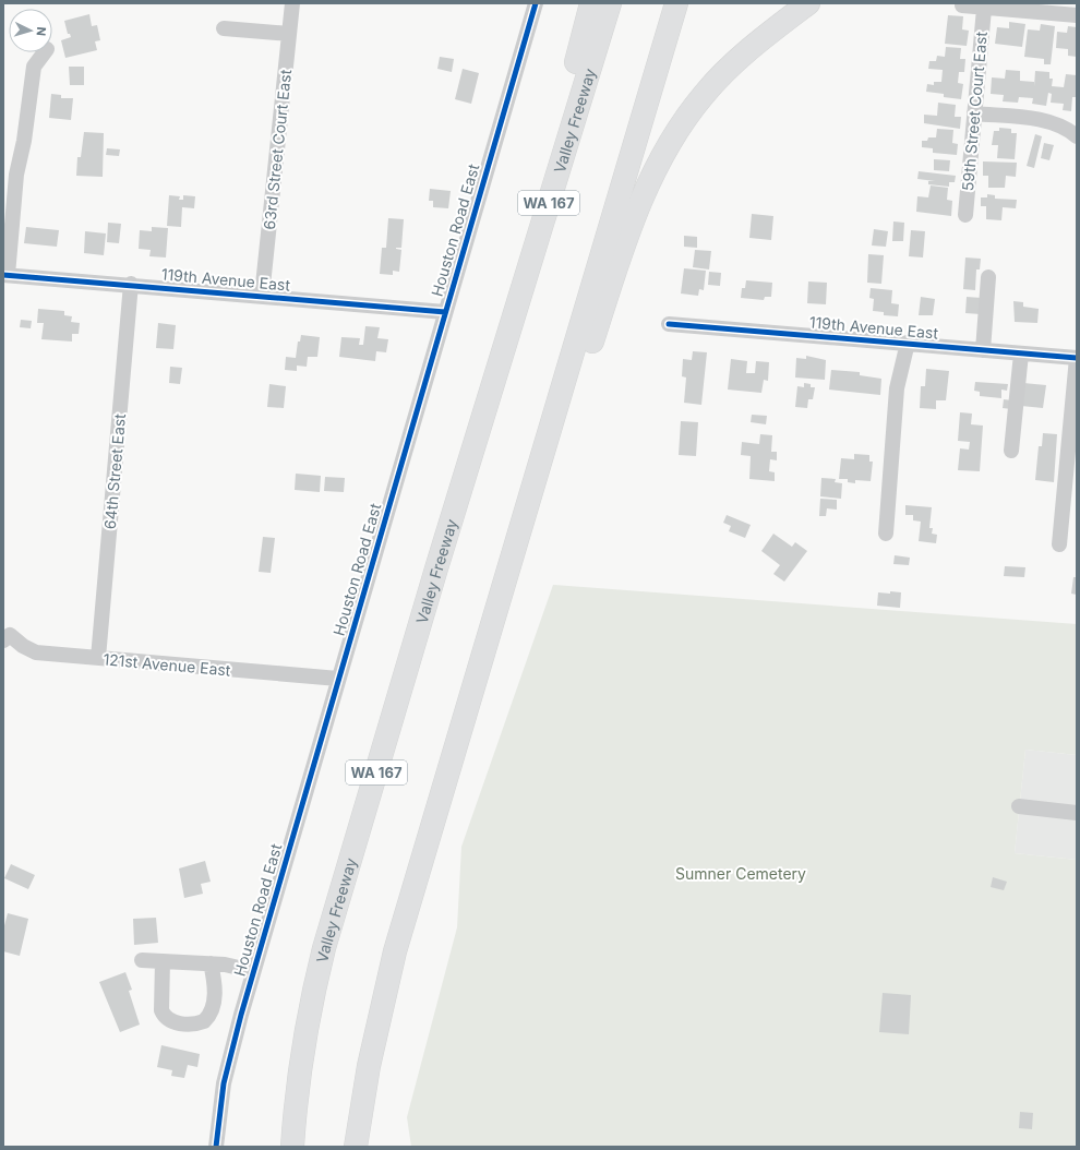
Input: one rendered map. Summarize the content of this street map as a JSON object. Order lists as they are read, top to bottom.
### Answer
{
  "streets": {
    "highway": ["Valley Freeway", "WA 167"],
    "street": [
      "59th Street Court East",
      "63rd Street Court East",
      "Houston Road East",
      "119th Avenue East",
      "64th Street East",
      "121st Avenue East"
    ]
  },
  "crossings": [
    ["63rd Street Court East", "119th Avenue East"],
    ["Houston Road East", "119th Avenue East"],
    ["Houston Road East", "121st Avenue East"],
    ["119th Avenue East", "64th Street East"],
    ["64th Street East", "121st Avenue East"]
  ],
  "parks": ["Sumner Cemetery"],
  "north": "right"
}
